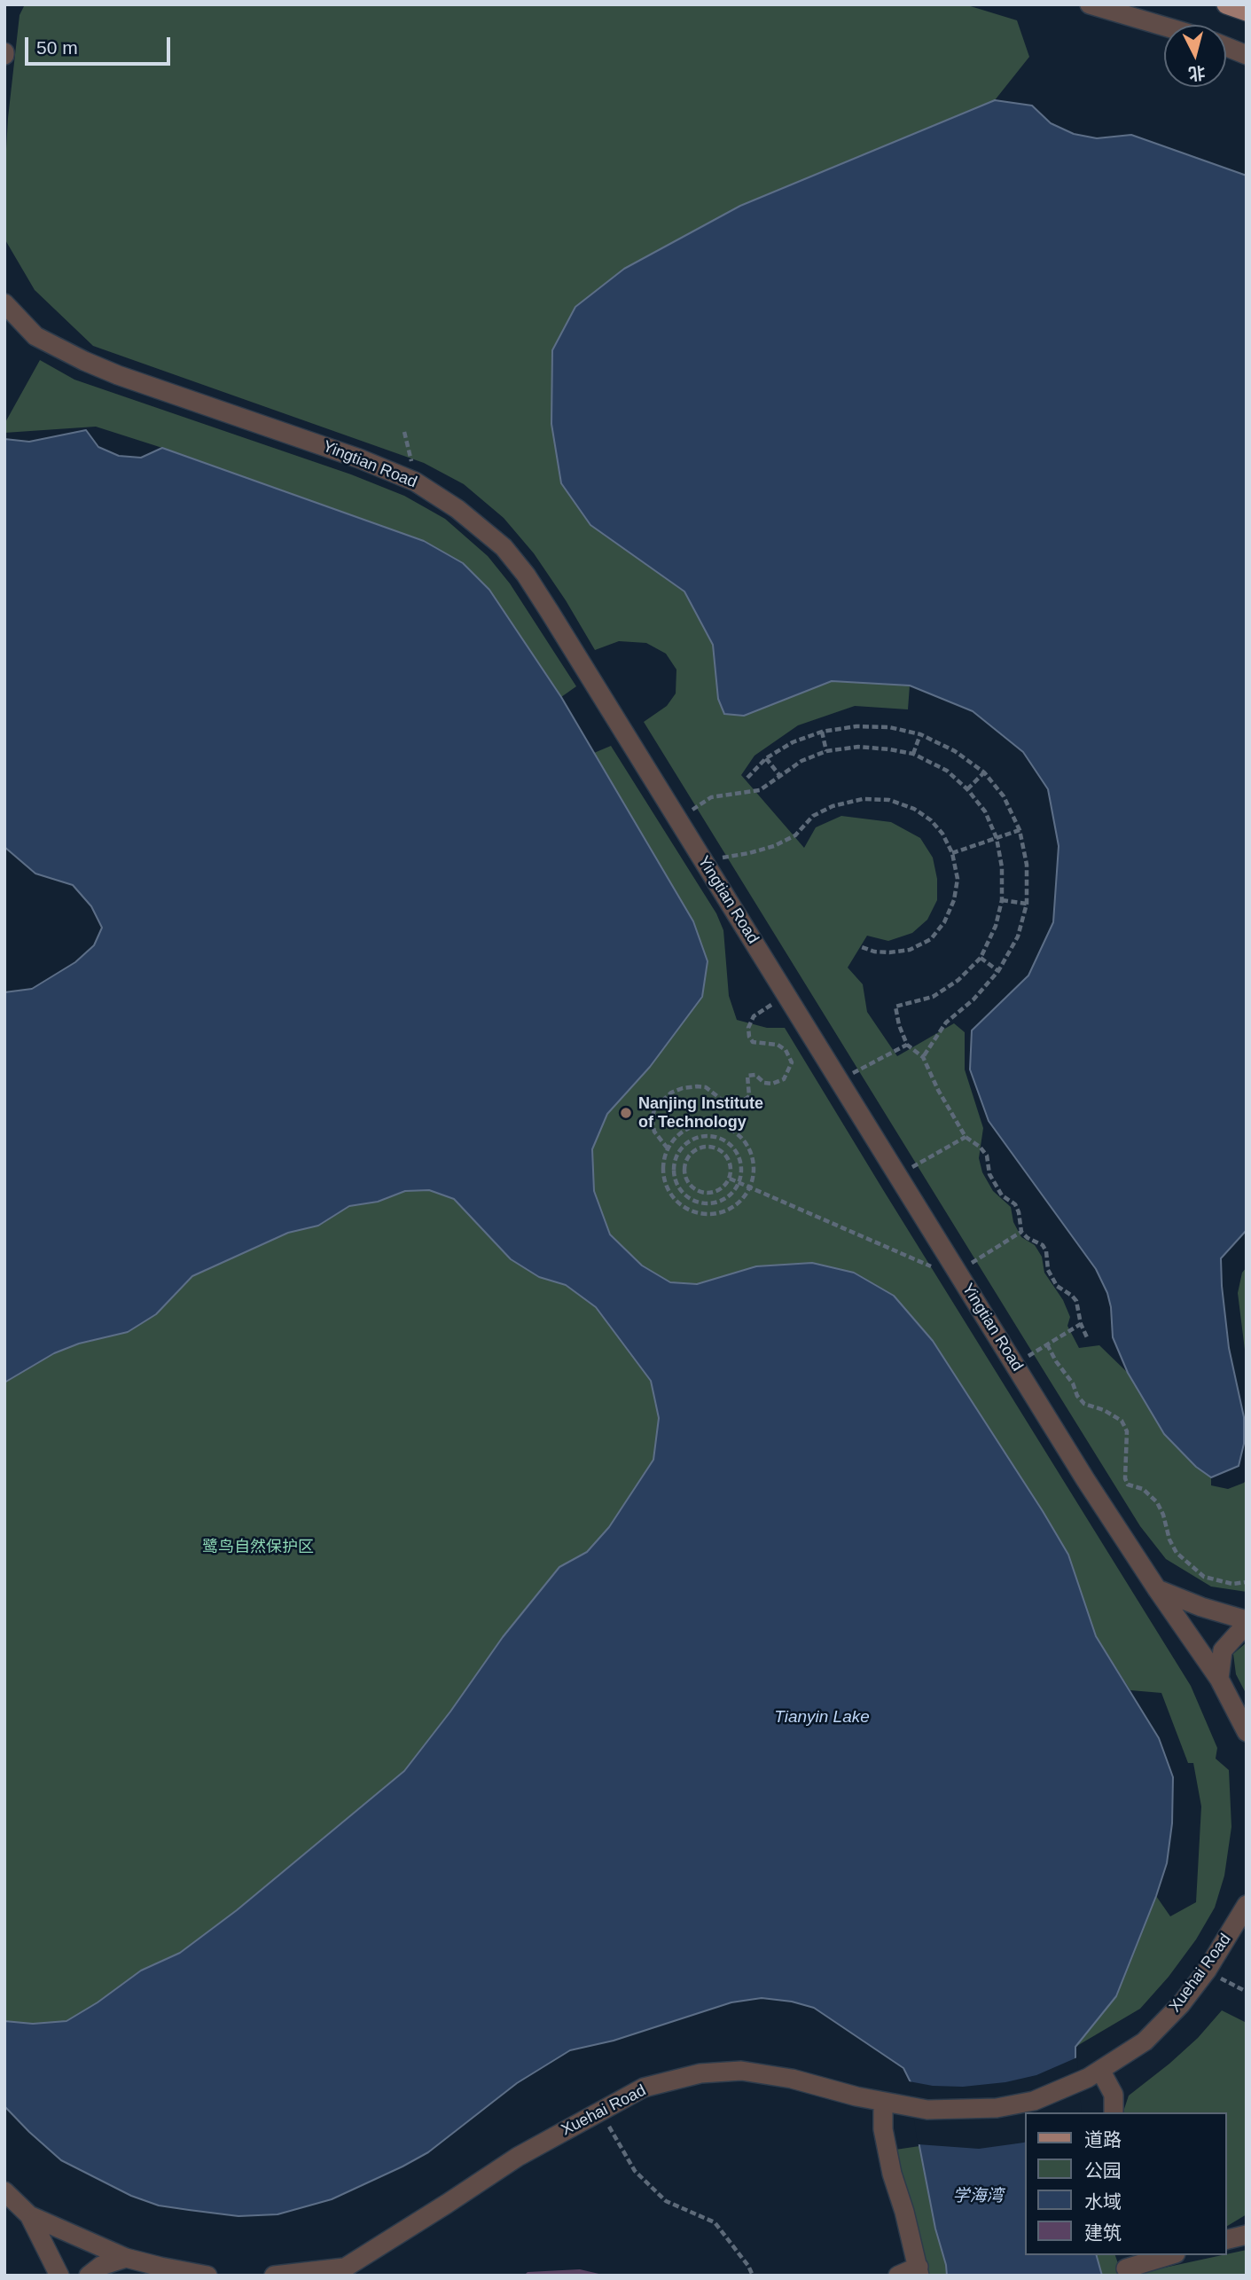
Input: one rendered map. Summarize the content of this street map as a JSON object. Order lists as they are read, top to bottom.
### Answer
{
  "streets": {
    "street": ["Yingtian Road", "Xuehai Road"]
  },
  "water": ["Tianyin Lake", "学海湾"],
  "parks": ["鹭鸟自然保护区"],
  "places": ["Nanjing Institute of Technology"],
  "legend": [
    "道路",
    "公园",
    "水域",
    "建筑"
  ],
  "scale_bar": "50 m",
  "north": "bottom"
}
